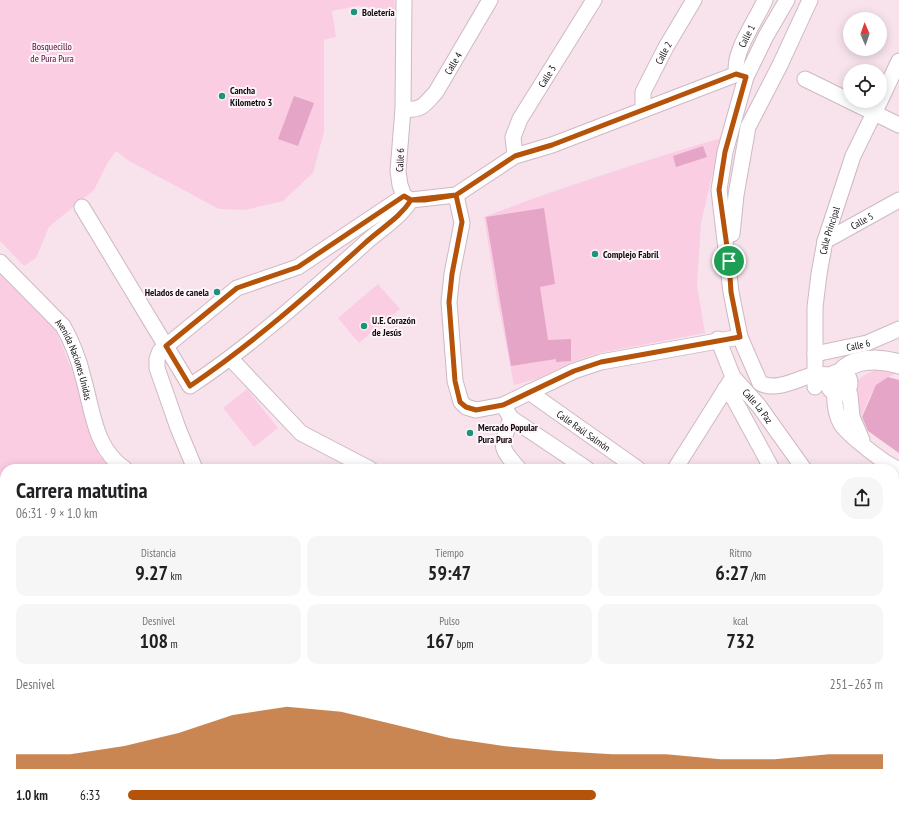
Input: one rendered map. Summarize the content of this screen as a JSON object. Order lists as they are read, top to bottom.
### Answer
{
  "streets": {
    "street": [
      "Calle 1",
      "Calle 2",
      "Calle 4",
      "Calle 3",
      "Calle 6",
      "Calle 5",
      "Calle Principal",
      "Avenida Naciones Unidas",
      "Calle La Paz",
      "Calle Raúl Salmón"
    ]
  },
  "crossings": [
    ["Calle 4", "Calle 6"],
    ["Calle 6", "Calle Principal"],
    ["Calle 5", "Calle Principal"]
  ],
  "parks": ["Bosquecillo de Pura Pura"],
  "places": [
    "Boletería",
    "Cancha Kilometro 3",
    "Complejo Fabril",
    "Helados de canela",
    "U.E. Corazón de Jesús",
    "Mercado Popular Pura Pura"
  ],
  "north": "top",
  "page": {
    "heading": ["Carrera matutina", "06:31 · 9 × 1.0 km"],
    "stats": [
      ["Distancia", "9.27 km"],
      ["Tiempo", "59:47"],
      ["Ritmo", "6:27 /km"],
      ["Desnivel", "108 m"],
      ["Pulso", "167 bpm"],
      ["kcal", "732"]
    ],
    "chart": ["Desnivel", "251–263 m"],
    "list": [
      {
        "name": "1.0 km",
        "note": "6:33"
      }
    ]
  }
}
